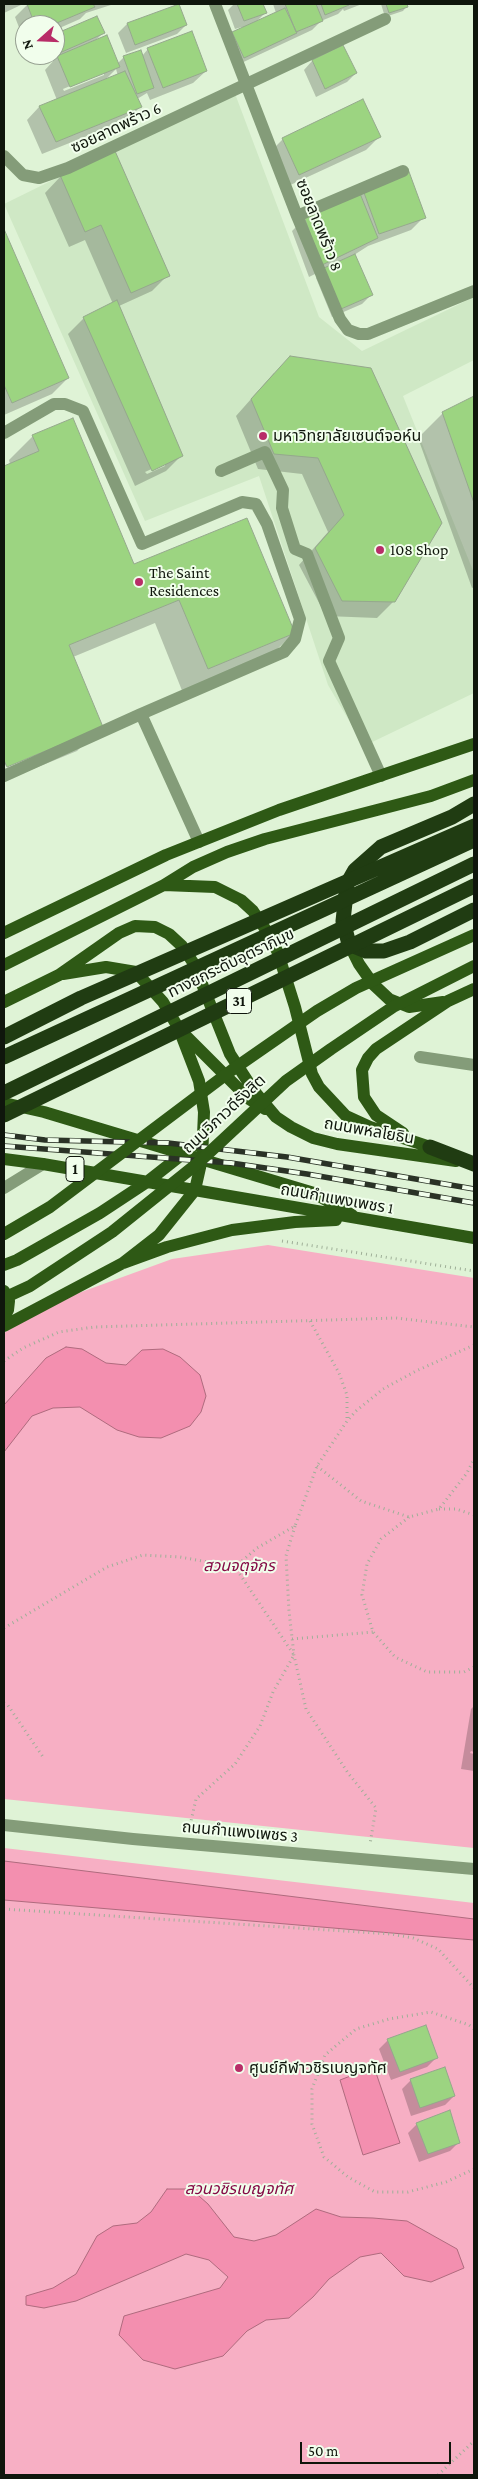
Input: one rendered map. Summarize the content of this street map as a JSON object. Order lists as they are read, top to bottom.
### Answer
{
  "streets": {
    "highway": ["ทางยกระดับอุตราภิมุข", "31"],
    "main road": [
      "ถนนวิภาวดีรังสิต",
      "ถนนพหลโยธิน",
      "1",
      "ถนนกำแพงเพชร 1"
    ],
    "street": ["ซอยลาดพร้าว 6", "ซอยลาดพร้าว 8", "ถนนกำแพงเพชร 3"]
  },
  "crossings": [
    ["ซอยลาดพร้าว 6", "ซอยลาดพร้าว 8"],
    ["1", "ถนนกำแพงเพชร 1"]
  ],
  "parks": ["สวนจตุจักร", "สวนวชิรเบญจทัศ"],
  "places": [
    "มหาวิทยาลัยเซนต์จอห์น",
    "108 Shop",
    "The Saint Residences",
    "ศูนย์กีฬาวชิรเบญจทัศ"
  ],
  "scale_bar": "50 m",
  "north": "left"
}
